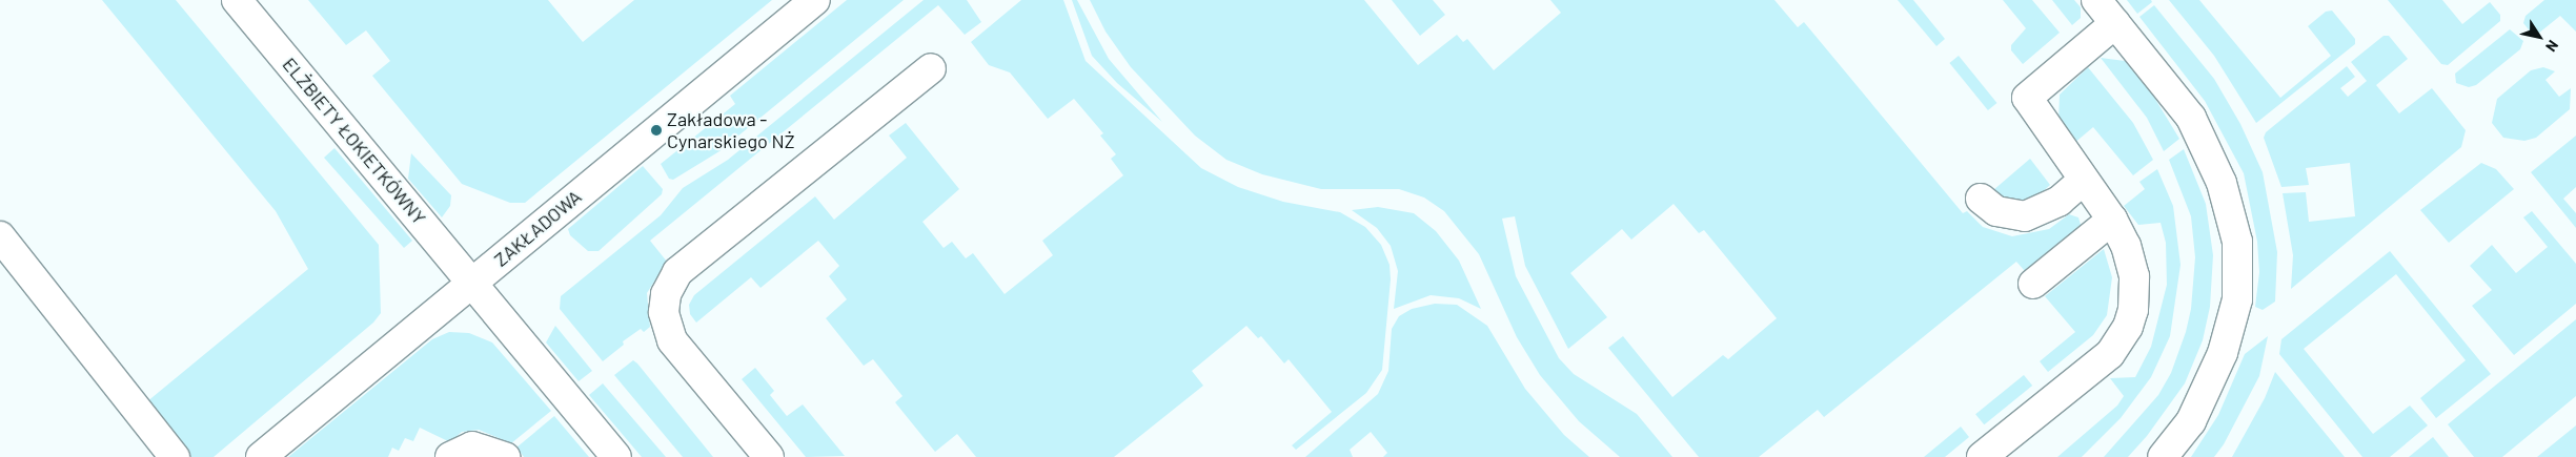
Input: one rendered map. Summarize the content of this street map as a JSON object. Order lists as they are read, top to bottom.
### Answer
{
  "streets": {
    "street": ["ELŻBIETY ŁOKIETKÓWNY", "ZAKŁADOWA"]
  },
  "crossings": [
    ["ELŻBIETY ŁOKIETKÓWNY", "ZAKŁADOWA"]
  ],
  "places": ["Zakładowa - Cynarskiego NŻ"],
  "north": "bottom right"
}
